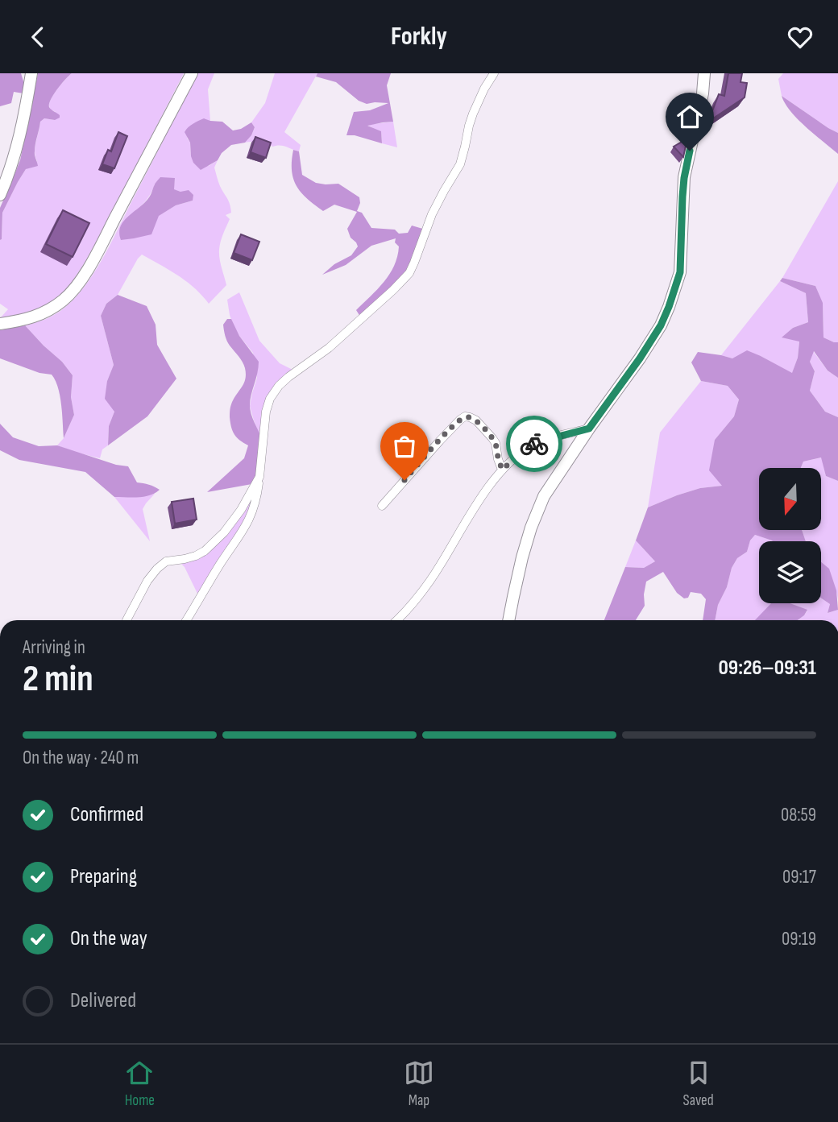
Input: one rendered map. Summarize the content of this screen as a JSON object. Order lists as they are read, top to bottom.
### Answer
{
  "north": "bottom",
  "page": {
    "header": "Forkly",
    "heading": ["2 min", "Arriving in", "09:26–09:31"],
    "bar": "On the way · 240 m",
    "list": [
      ["Confirmed", "08:59"],
      ["Preparing", "09:17"],
      ["On the way", "09:19"],
      "Delivered"
    ],
    "tabs": ["Home", "Map", "Saved"]
  }
}
